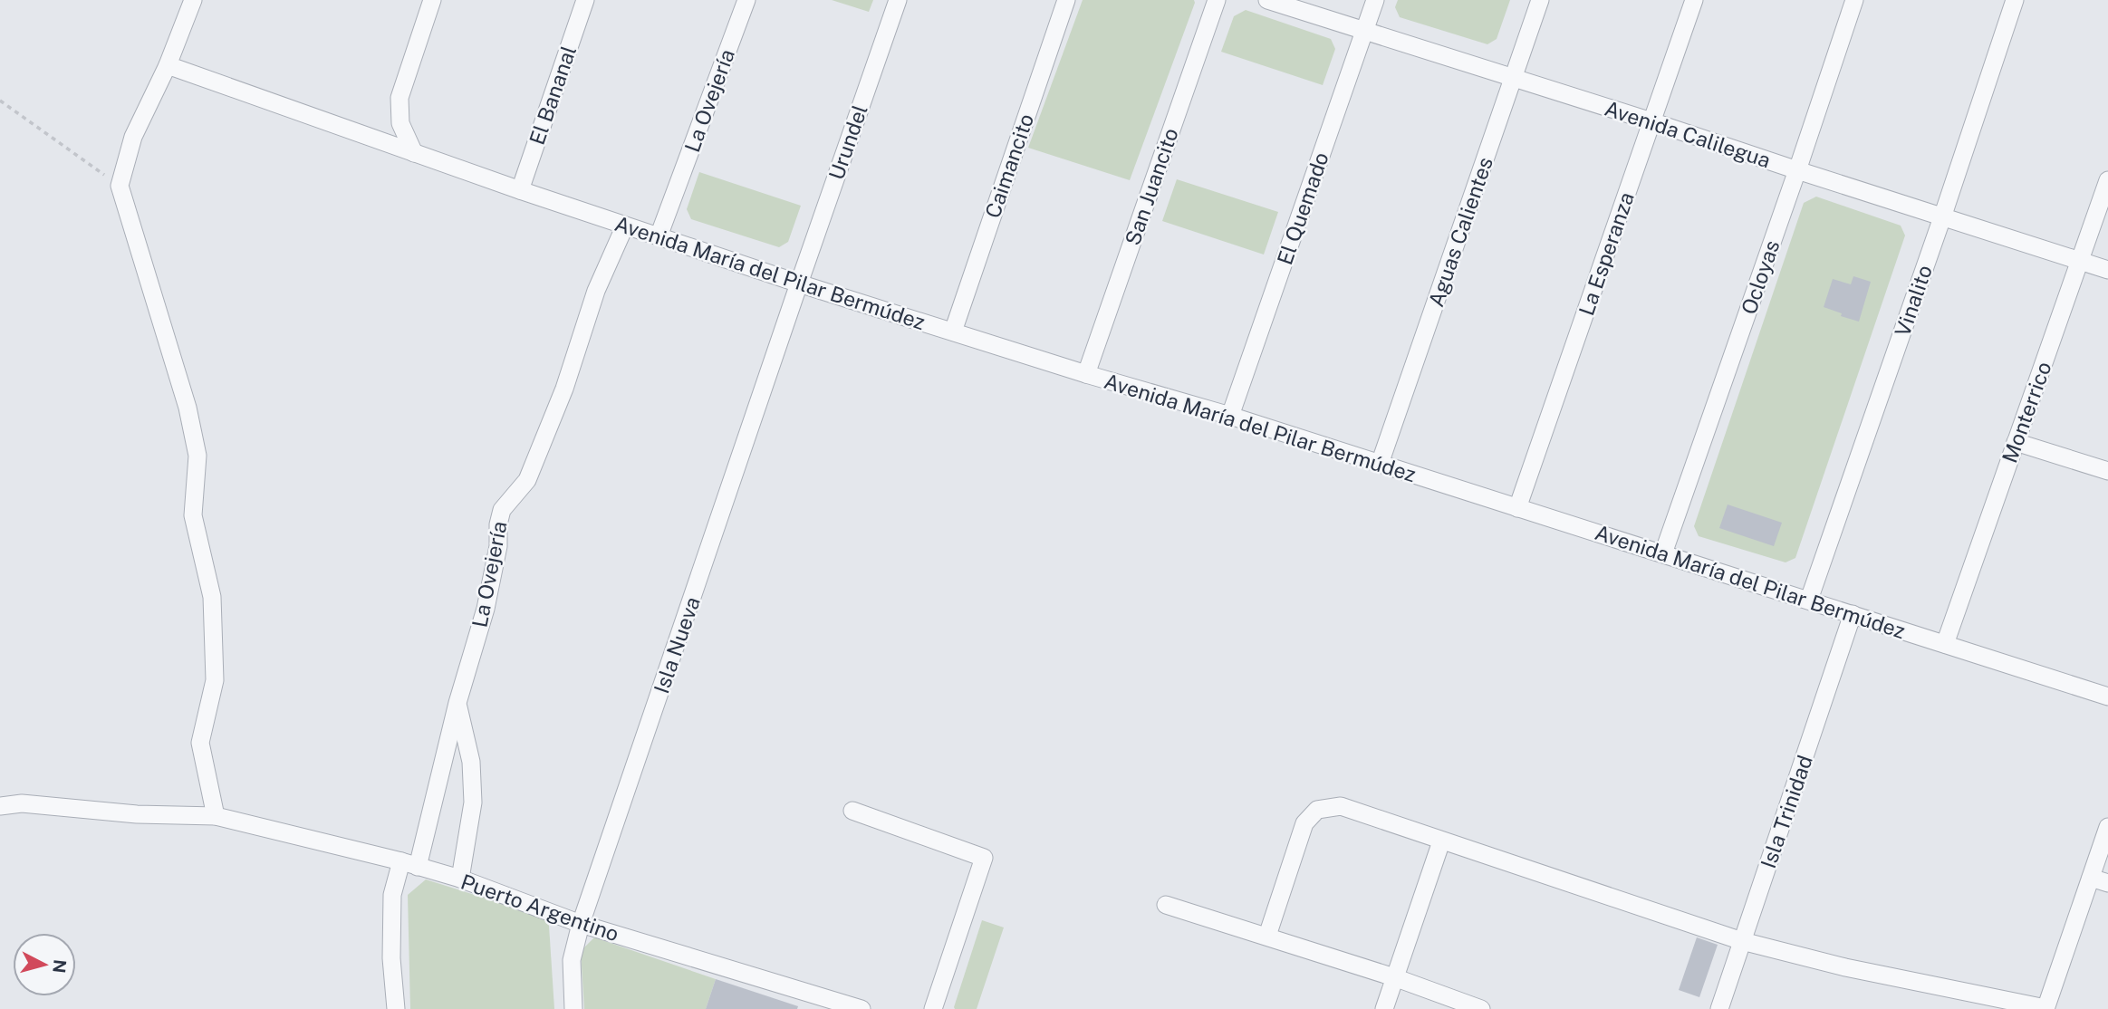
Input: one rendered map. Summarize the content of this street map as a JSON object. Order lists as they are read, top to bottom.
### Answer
{
  "streets": {
    "street": [
      "El Bananal",
      "La Ovejería",
      "Avenida Calilegua",
      "Urundel",
      "Caimancito",
      "San Juancito",
      "El Quemado",
      "Aguas Calientes",
      "La Esperanza",
      "Avenida María del Pilar Bermúdez",
      "Ocloyas",
      "Vinalito",
      "Monterrico",
      "Isla Nueva",
      "Isla Trinidad",
      "Puerto Argentino"
    ]
  },
  "crossings": [
    ["El Bananal", "Avenida María del Pilar Bermúdez"],
    ["La Ovejería", "Avenida María del Pilar Bermúdez"],
    ["La Ovejería", "Puerto Argentino"],
    ["Avenida Calilegua", "El Quemado"],
    ["Avenida Calilegua", "Aguas Calientes"],
    ["Avenida Calilegua", "La Esperanza"],
    ["Avenida Calilegua", "Ocloyas"],
    ["Avenida Calilegua", "Vinalito"],
    ["Avenida Calilegua", "Monterrico"],
    ["Urundel", "Avenida María del Pilar Bermúdez"],
    ["Urundel", "Isla Nueva"],
    ["Caimancito", "Avenida María del Pilar Bermúdez"],
    ["San Juancito", "Avenida María del Pilar Bermúdez"],
    ["El Quemado", "Avenida María del Pilar Bermúdez"],
    ["Aguas Calientes", "Avenida María del Pilar Bermúdez"],
    ["La Esperanza", "Avenida María del Pilar Bermúdez"],
    ["Avenida María del Pilar Bermúdez", "Ocloyas"],
    ["Avenida María del Pilar Bermúdez", "Vinalito"],
    ["Avenida María del Pilar Bermúdez", "Monterrico"],
    ["Avenida María del Pilar Bermúdez", "Isla Nueva"],
    ["Avenida María del Pilar Bermúdez", "Isla Trinidad"],
    ["Isla Nueva", "Puerto Argentino"]
  ],
  "north": "right"
}
